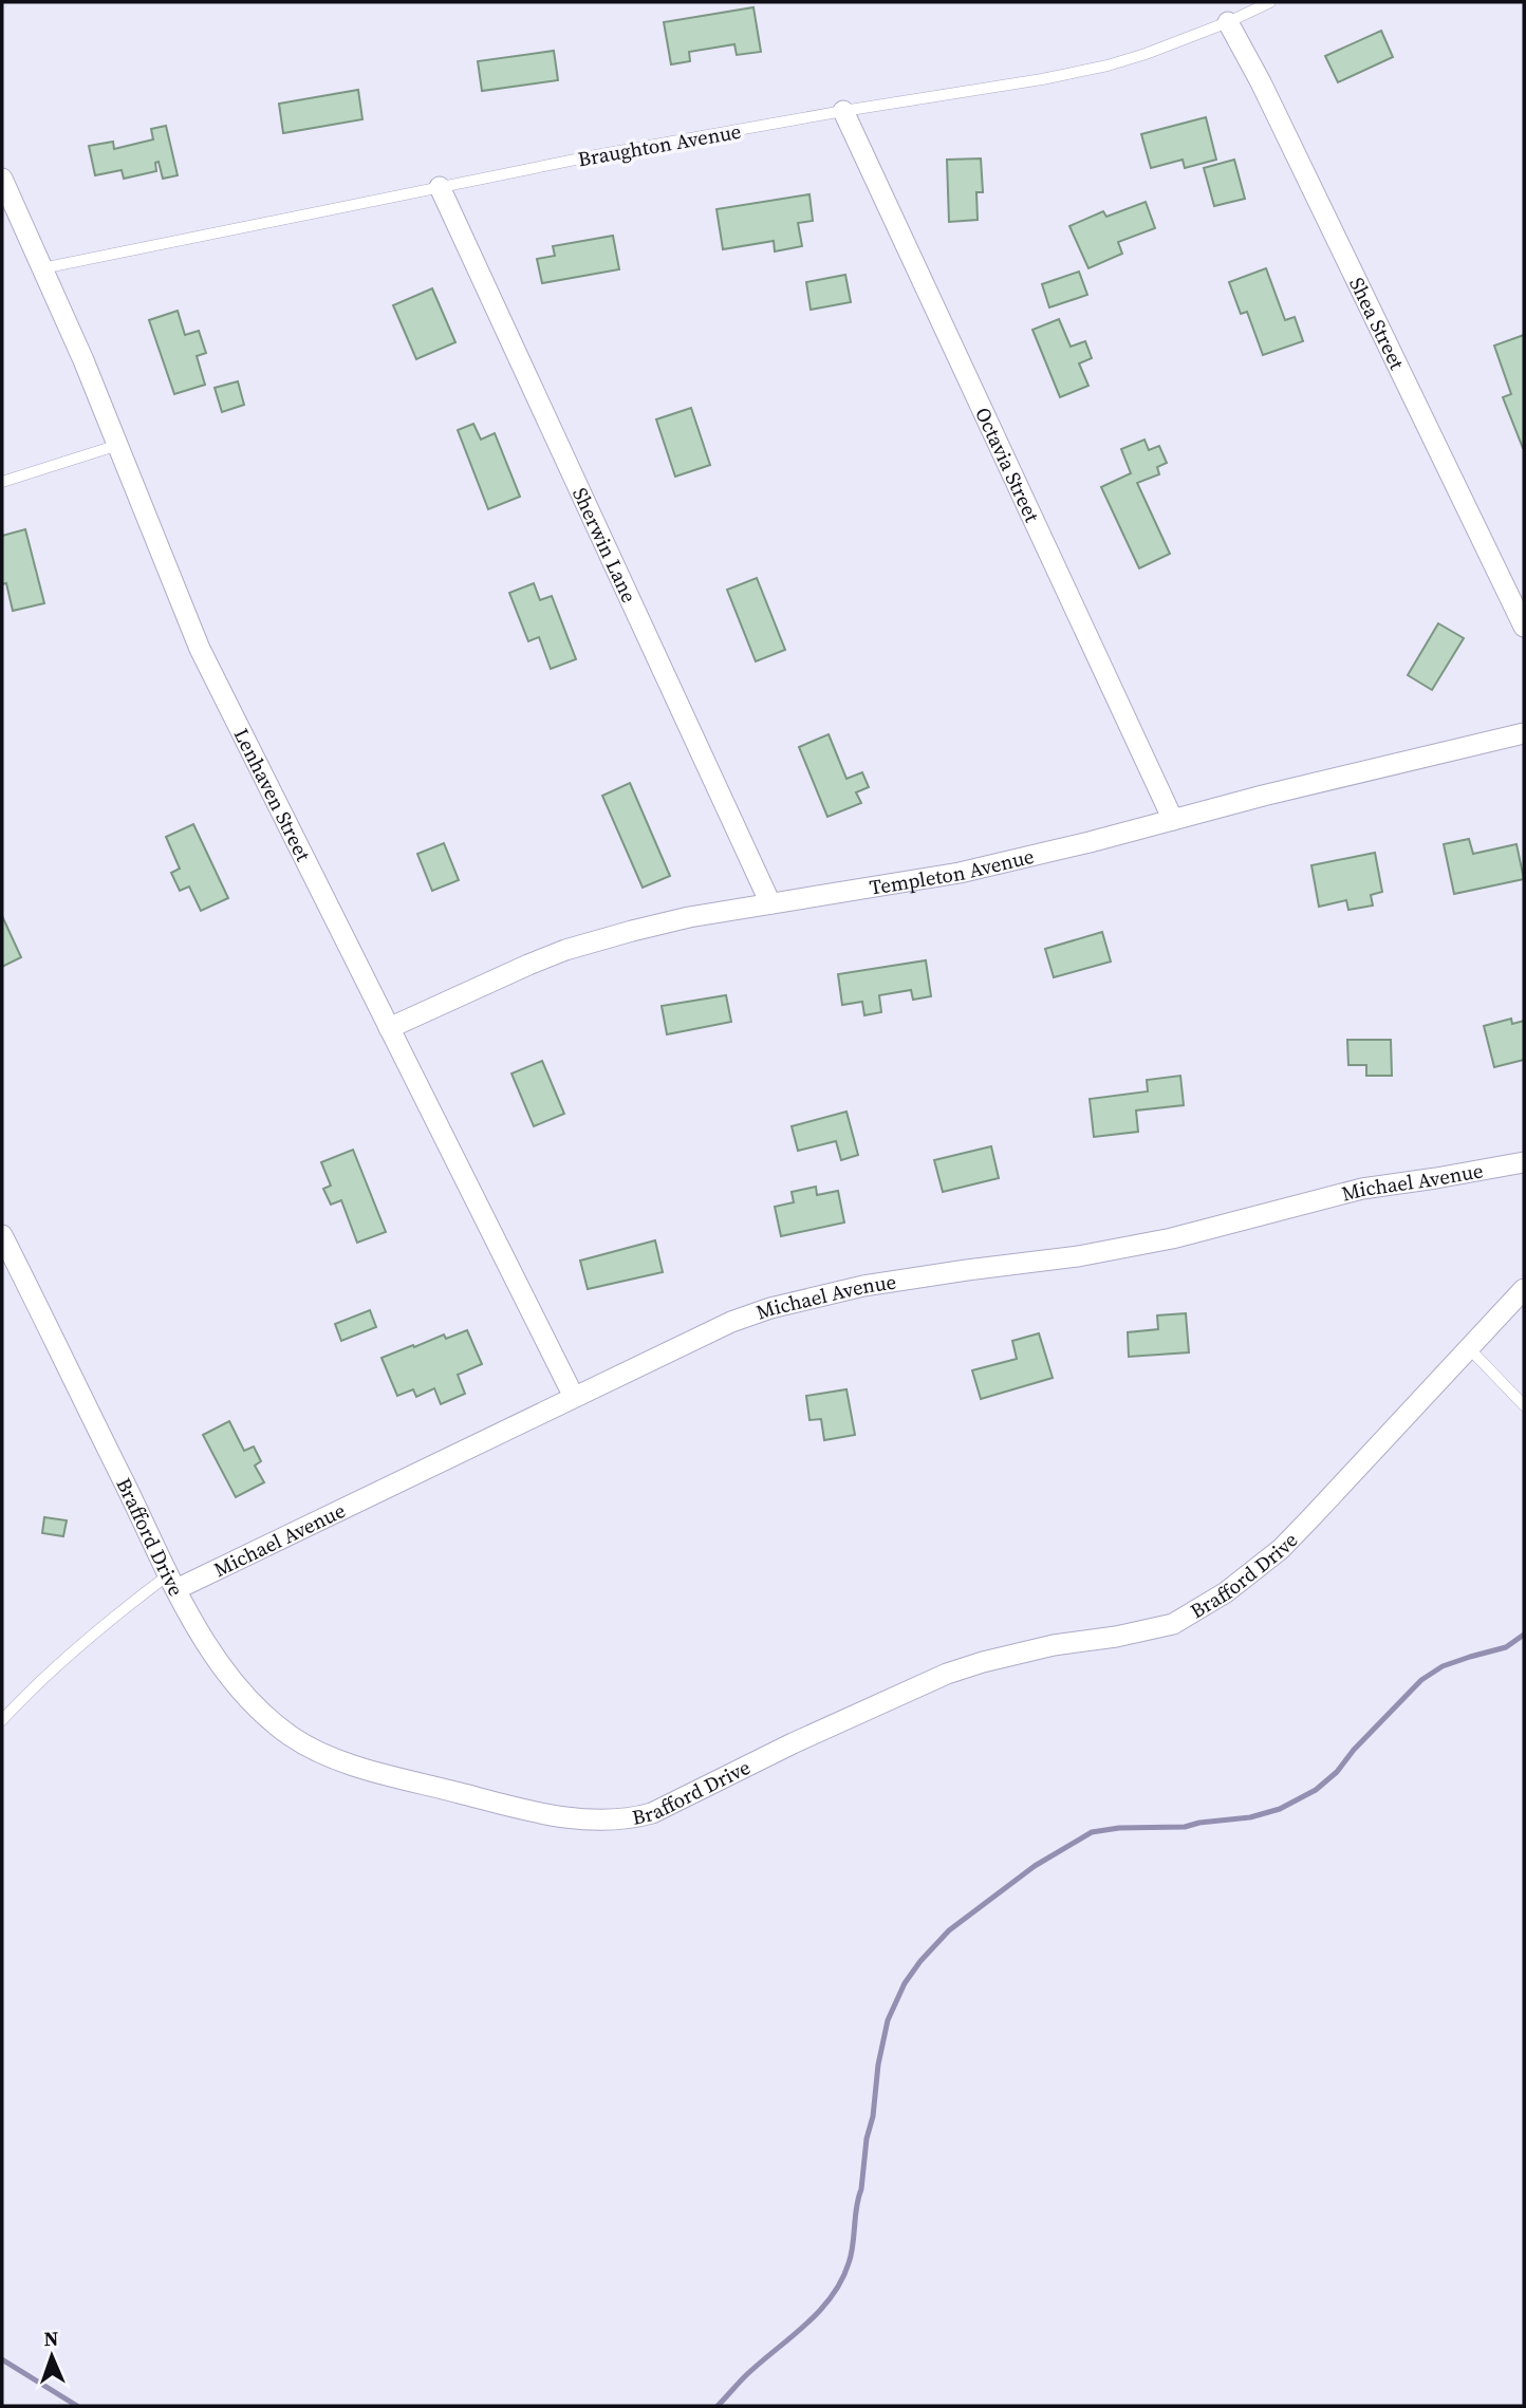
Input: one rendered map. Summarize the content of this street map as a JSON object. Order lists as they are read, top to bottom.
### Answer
{
  "streets": {
    "street": [
      "Shea Street",
      "Octavia Street",
      "Sherwin Lane",
      "Lenhaven Street",
      "Templeton Avenue",
      "Michael Avenue",
      "Brafford Drive"
    ],
    "lane": ["Braughton Avenue"]
  },
  "crossings": [
    ["Braughton Avenue", "Shea Street"],
    ["Braughton Avenue", "Octavia Street"],
    ["Braughton Avenue", "Sherwin Lane"],
    ["Braughton Avenue", "Lenhaven Street"],
    ["Octavia Street", "Templeton Avenue"],
    ["Sherwin Lane", "Templeton Avenue"],
    ["Lenhaven Street", "Templeton Avenue"],
    ["Lenhaven Street", "Michael Avenue"],
    ["Michael Avenue", "Brafford Drive"]
  ],
  "north": "top"
}
